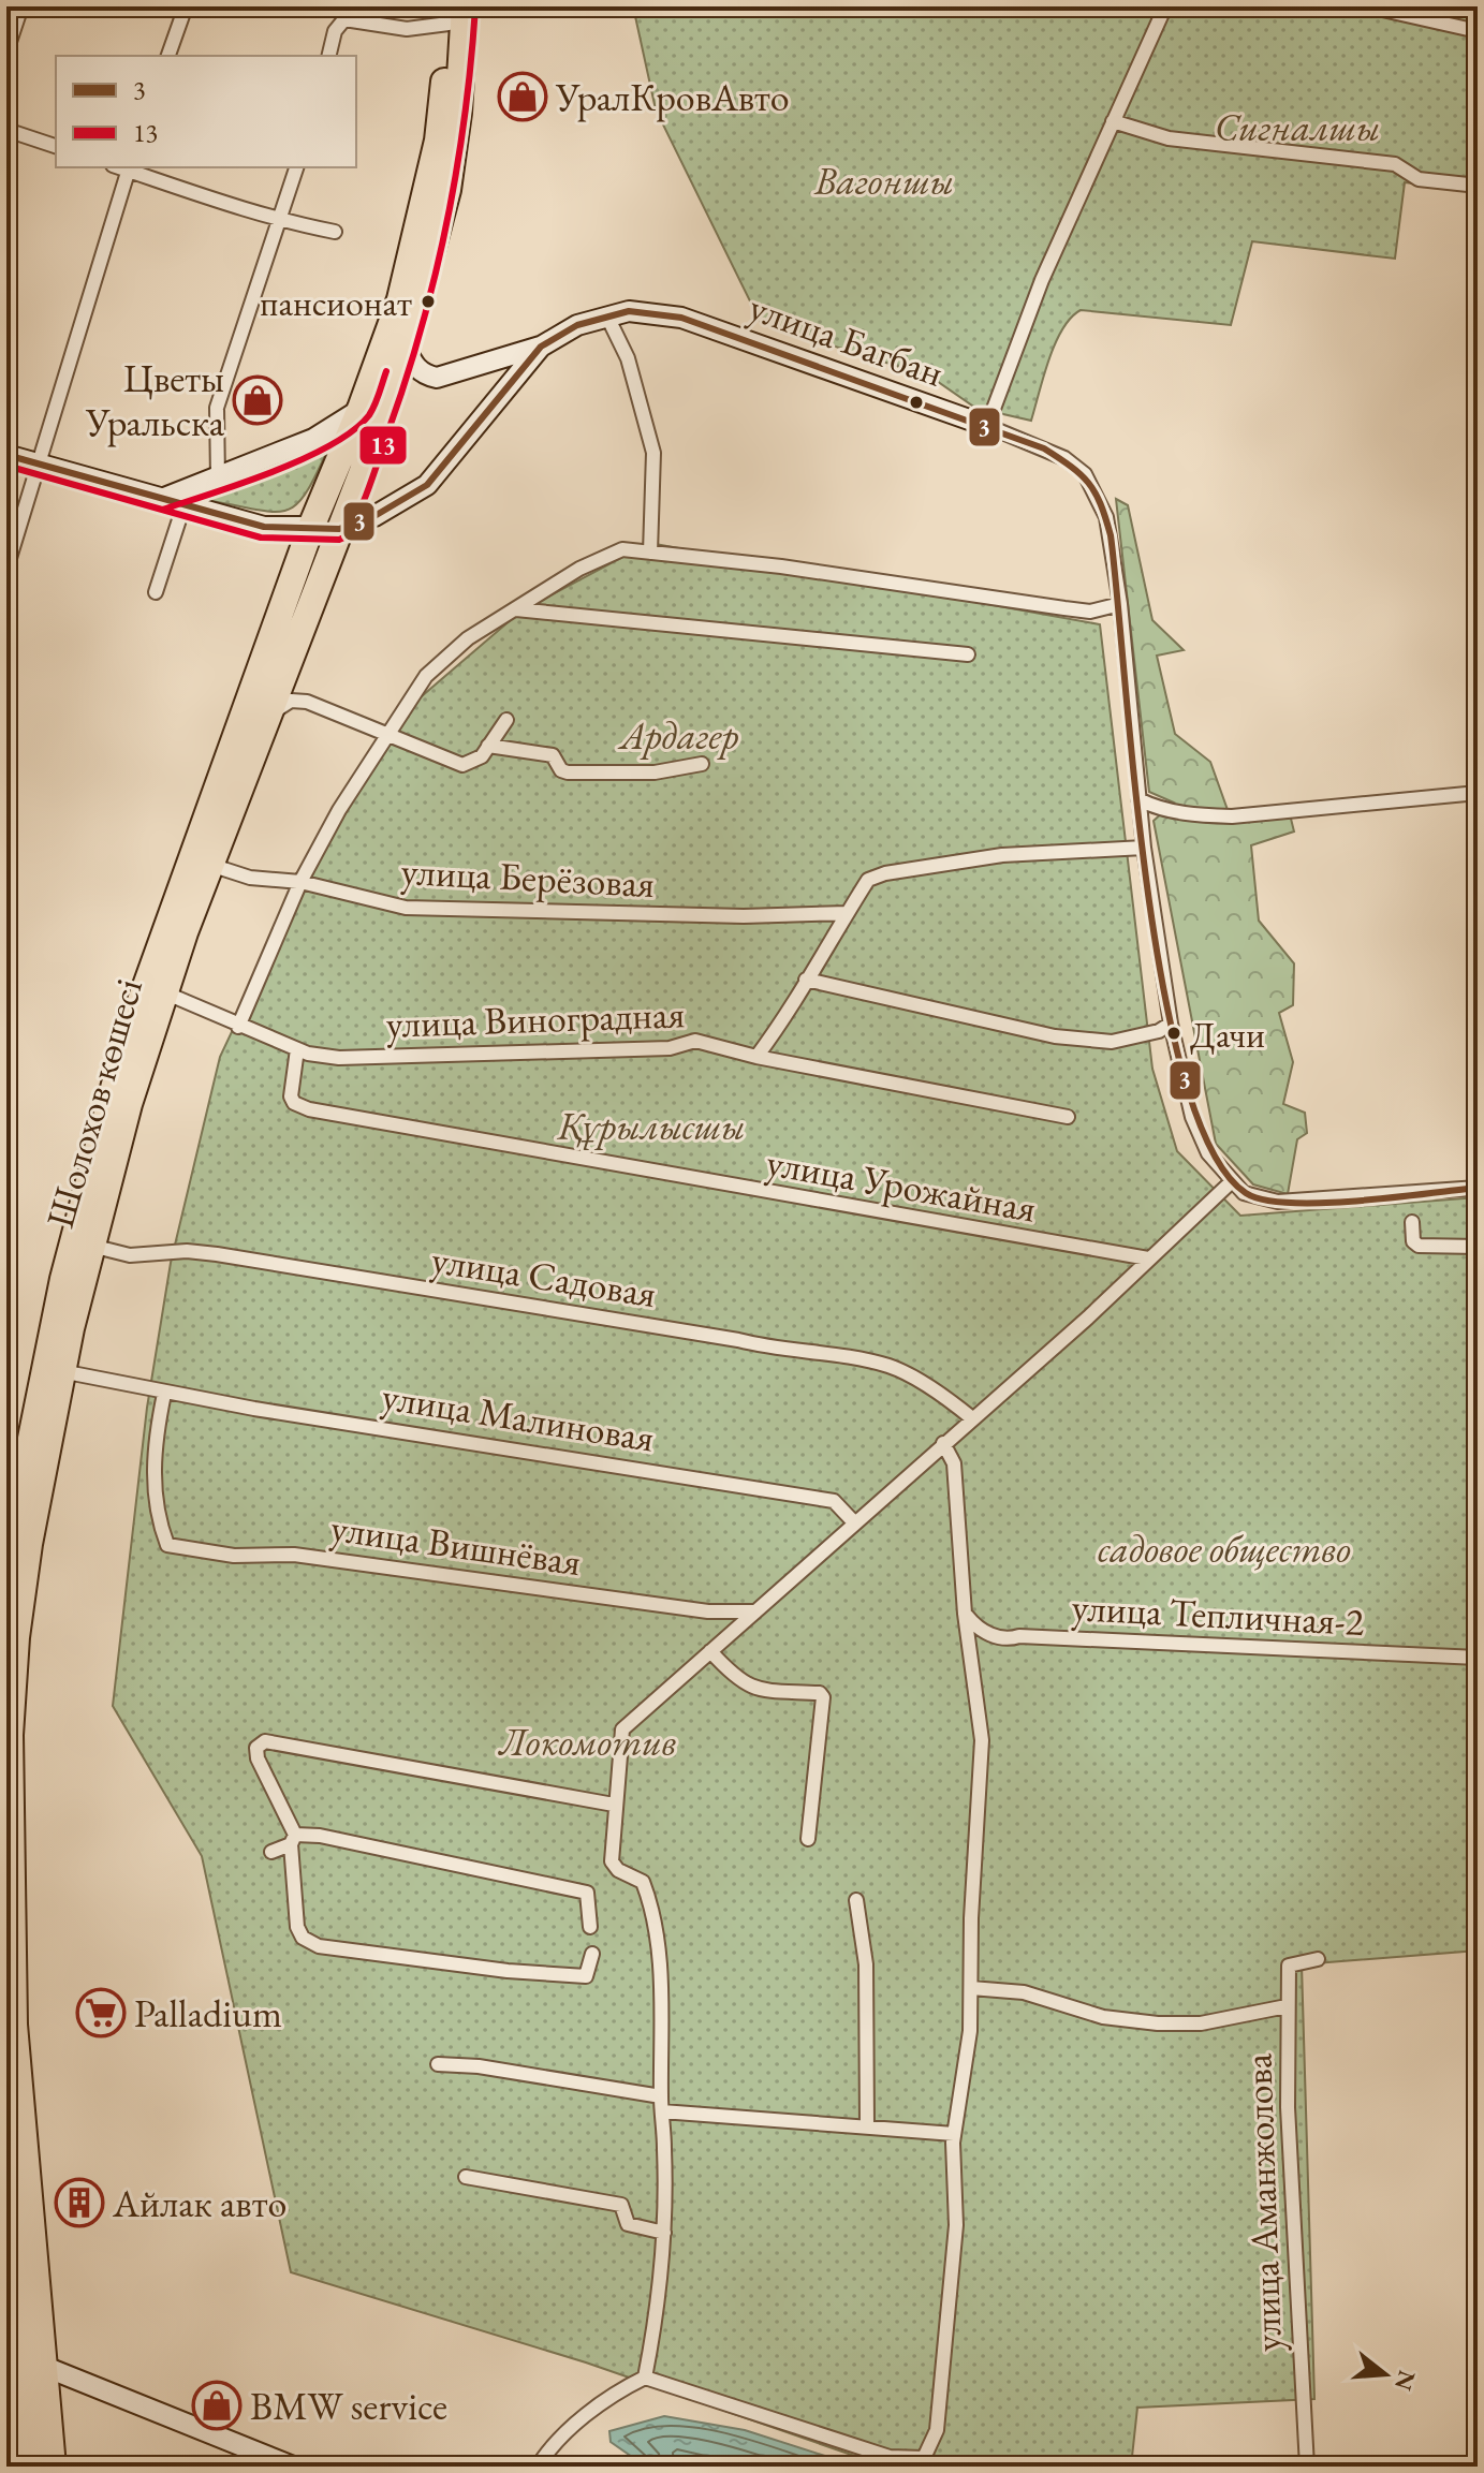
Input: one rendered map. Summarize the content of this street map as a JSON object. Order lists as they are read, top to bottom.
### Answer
{
  "streets": {
    "highway": ["Шолохов көшесі"],
    "street": [
      "улица Багбан",
      "улица Берёзовая",
      "улица Виноградная",
      "улица Урожайная",
      "улица Садовая",
      "улица Малиновая",
      "улица Вишнёвая",
      "улица Тепличная-2",
      "улица Аманжолова"
    ]
  },
  "crossings": [
    ["улица Багбан", "Шолохов көшесі"],
    ["улица Берёзовая", "Шолохов көшесі"],
    ["улица Виноградная", "Шолохов көшесі"],
    ["улица Виноградная", "улица Урожайная"],
    ["Шолохов көшесі", "улица Садовая"],
    ["Шолохов көшесі", "улица Малиновая"],
    ["улица Малиновая", "улица Вишнёвая"]
  ],
  "parks": [
    "Сигналшы",
    "Вагоншы",
    "Ардагер",
    "Құрылысшы",
    "садовое общество",
    "Локомотив"
  ],
  "places": {
    "shop": ["УралКровАвто", "Цветы Уральска", "BMW service"],
    "other": ["пансионат", "Дачи"],
    "supermarket": ["Palladium"],
    "building": ["Айлак авто"]
  },
  "lines": ["transit line 13", "transit line 3"],
  "legend": ["3", "13"],
  "north": "right"
}
